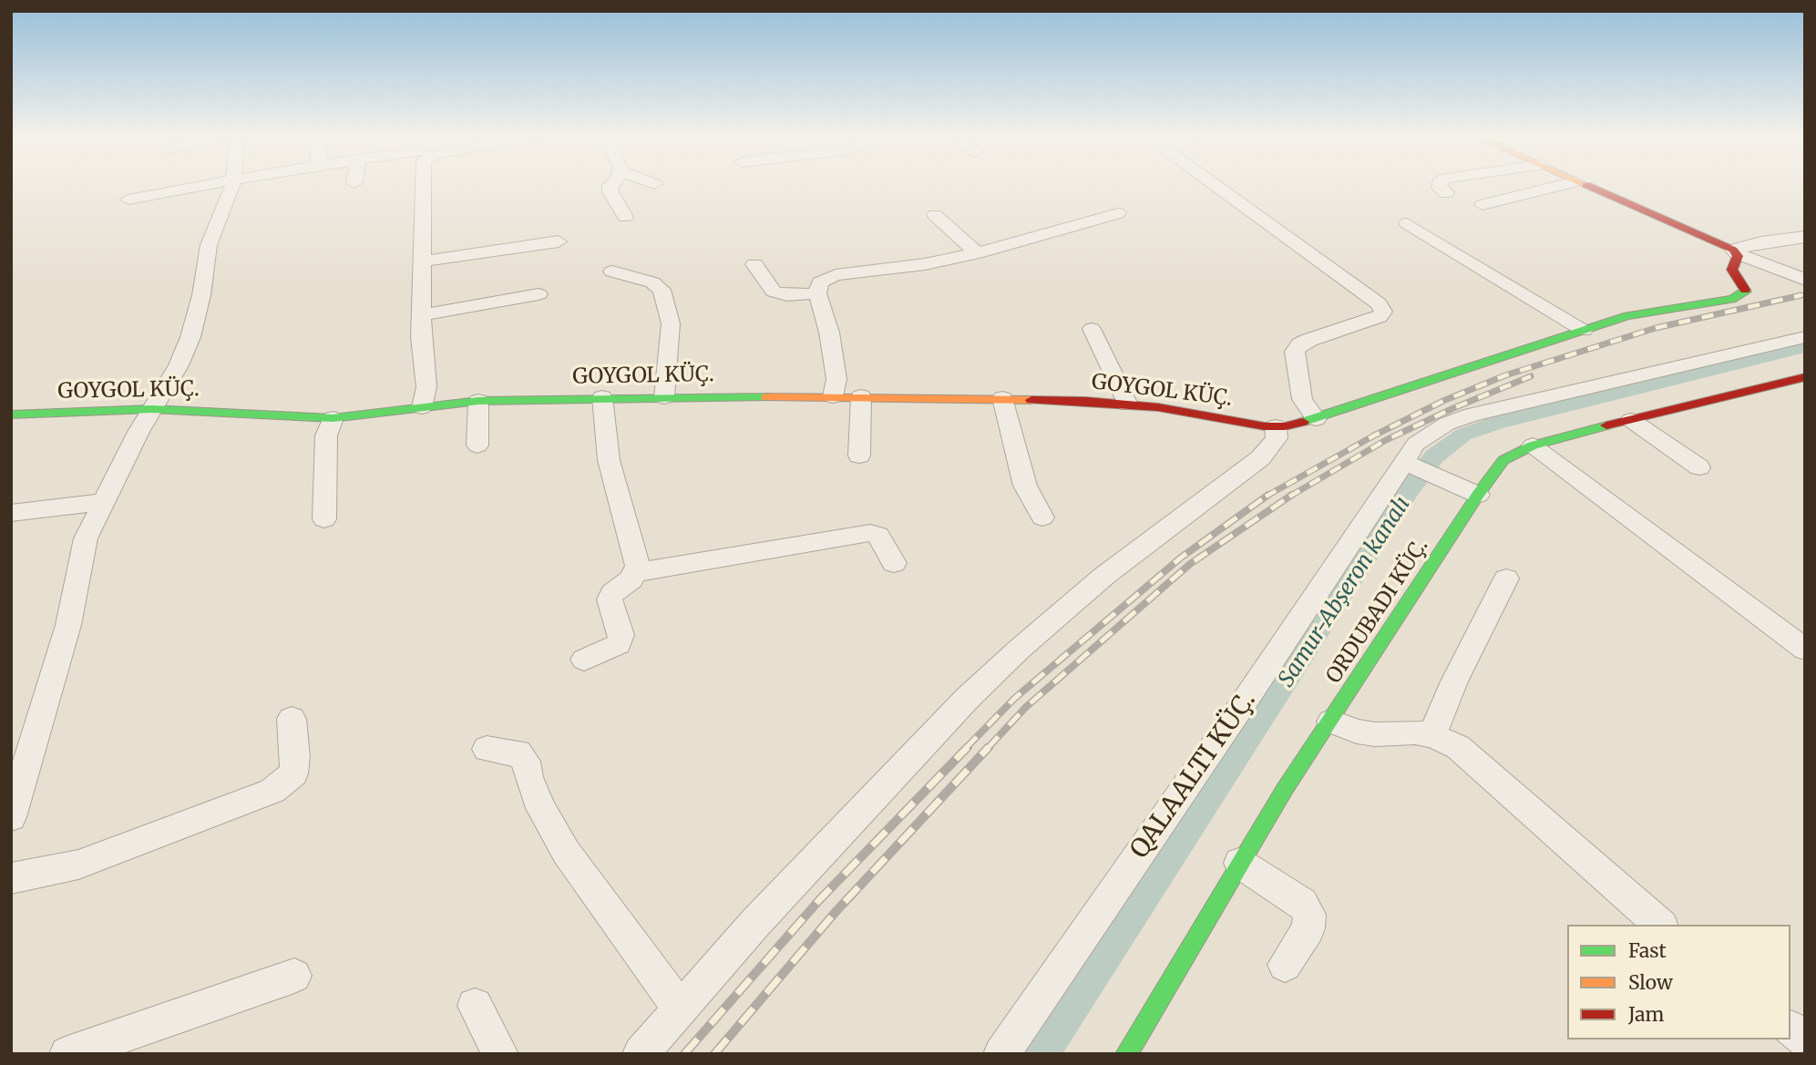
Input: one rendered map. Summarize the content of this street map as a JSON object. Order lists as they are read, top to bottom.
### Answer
{
  "streets": {
    "street": ["GOYGOL KÜÇ.", "ORDUBADI KÜÇ."]
  },
  "water": ["Samur-Abşeron kanalı"],
  "legend": ["Fast", "Slow", "Jam"]
}
